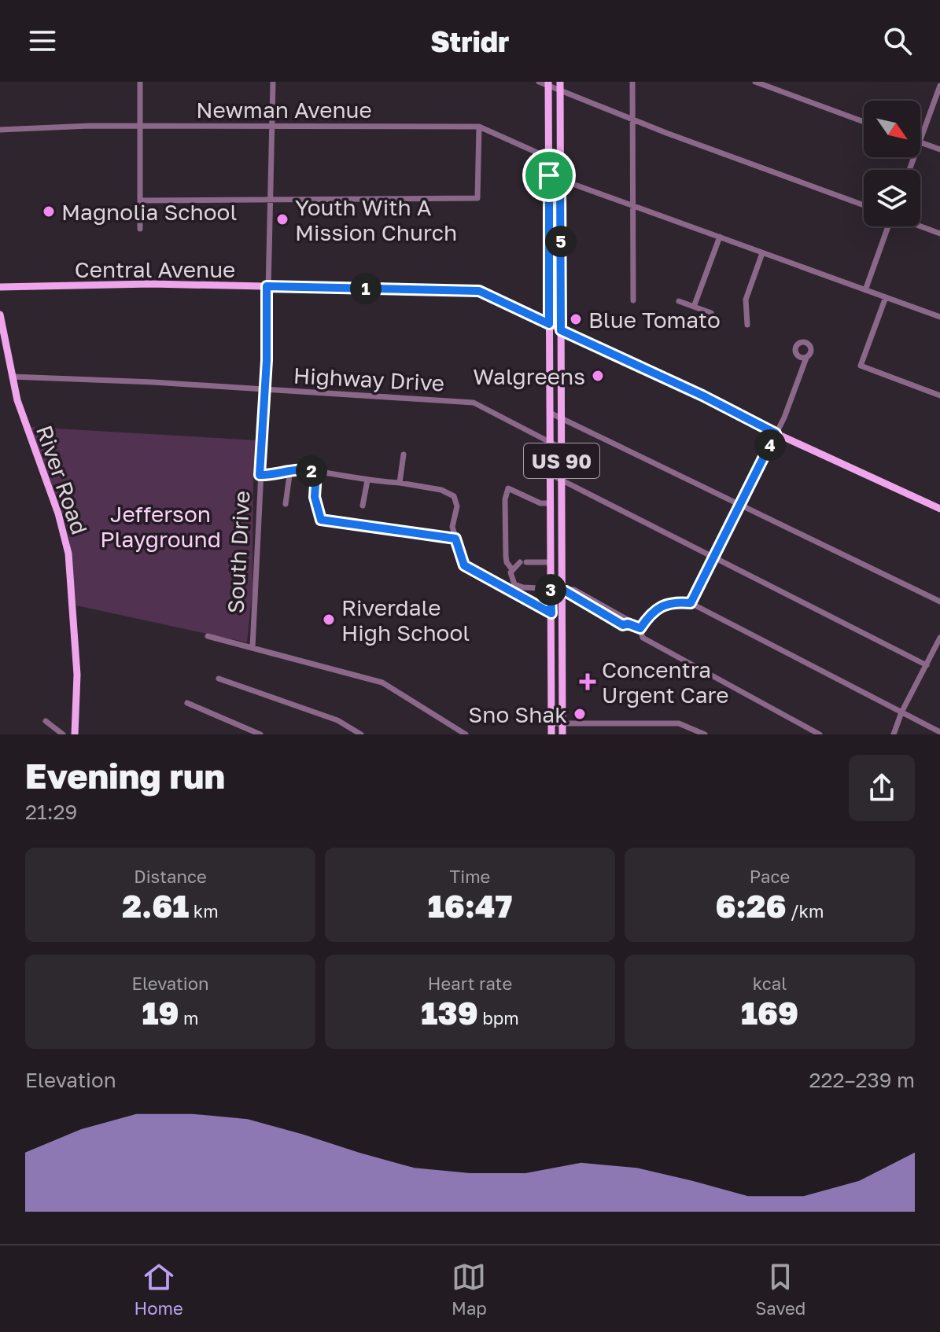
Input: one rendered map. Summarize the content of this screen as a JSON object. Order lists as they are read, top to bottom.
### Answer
{
  "streets": {
    "main road": ["Central Avenue", "US 90", "River Road"],
    "street": ["Newman Avenue", "Highway Drive", "South Drive"]
  },
  "crossings": [
    ["Newman Avenue", "US 90"],
    ["Newman Avenue", "South Drive"],
    ["Central Avenue", "US 90"],
    ["Central Avenue", "South Drive"],
    ["Highway Drive", "US 90"],
    ["Highway Drive", "River Road"],
    ["Highway Drive", "South Drive"]
  ],
  "parks": ["Jefferson Playground"],
  "places": {
    "other": [
      "Magnolia School",
      "Youth With A Mission Church",
      "Blue Tomato",
      "Walgreens",
      "Riverdale High School",
      "Sno Shak"
    ],
    "health": ["Concentra Urgent Care"]
  },
  "north": "bottom right",
  "page": {
    "header": "Stridr",
    "pins": [
      "5",
      "1",
      "4",
      "2",
      "3"
    ],
    "heading": ["Evening run", "21:29"],
    "stats": [
      ["Distance", "2.61 km"],
      ["Time", "16:47"],
      ["Pace", "6:26 /km"],
      ["Elevation", "19 m"],
      ["Heart rate", "139 bpm"],
      ["kcal", "169"]
    ],
    "chart": ["Elevation", "222–239 m"],
    "tabs": ["Home", "Map", "Saved"]
  }
}
